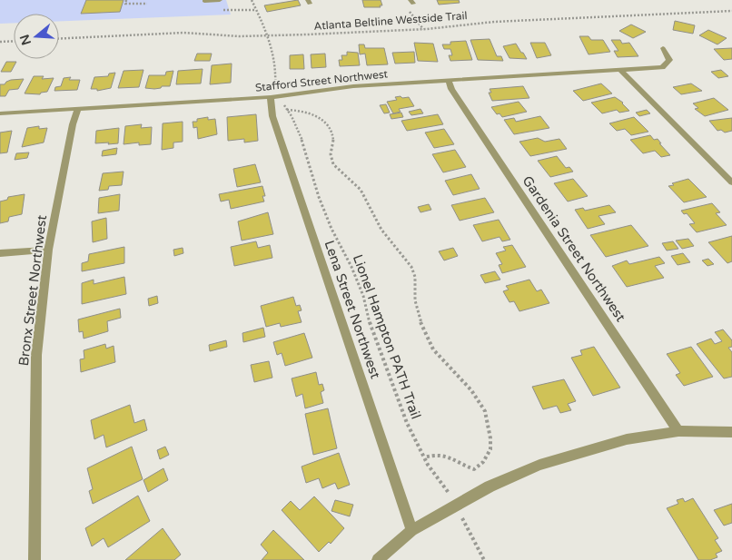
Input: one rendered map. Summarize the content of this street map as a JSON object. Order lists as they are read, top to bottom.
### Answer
{
  "streets": {
    "street": [
      "Stafford Street Northwest",
      "Gardenia Street Northwest",
      "Bronx Street Northwest",
      "Lena Street Northwest"
    ],
    "path": ["Atlanta Beltline Westside Trail", "Lionel Hampton PATH Trail"]
  },
  "crossings": [
    ["Atlanta Beltline Westside Trail", "Lionel Hampton PATH Trail"],
    ["Stafford Street Northwest", "Gardenia Street Northwest"],
    ["Stafford Street Northwest", "Bronx Street Northwest"],
    ["Stafford Street Northwest", "Lena Street Northwest"],
    ["Stafford Street Northwest", "Lionel Hampton PATH Trail"],
    ["Lena Street Northwest", "Lionel Hampton PATH Trail"]
  ],
  "north": "left"
}
